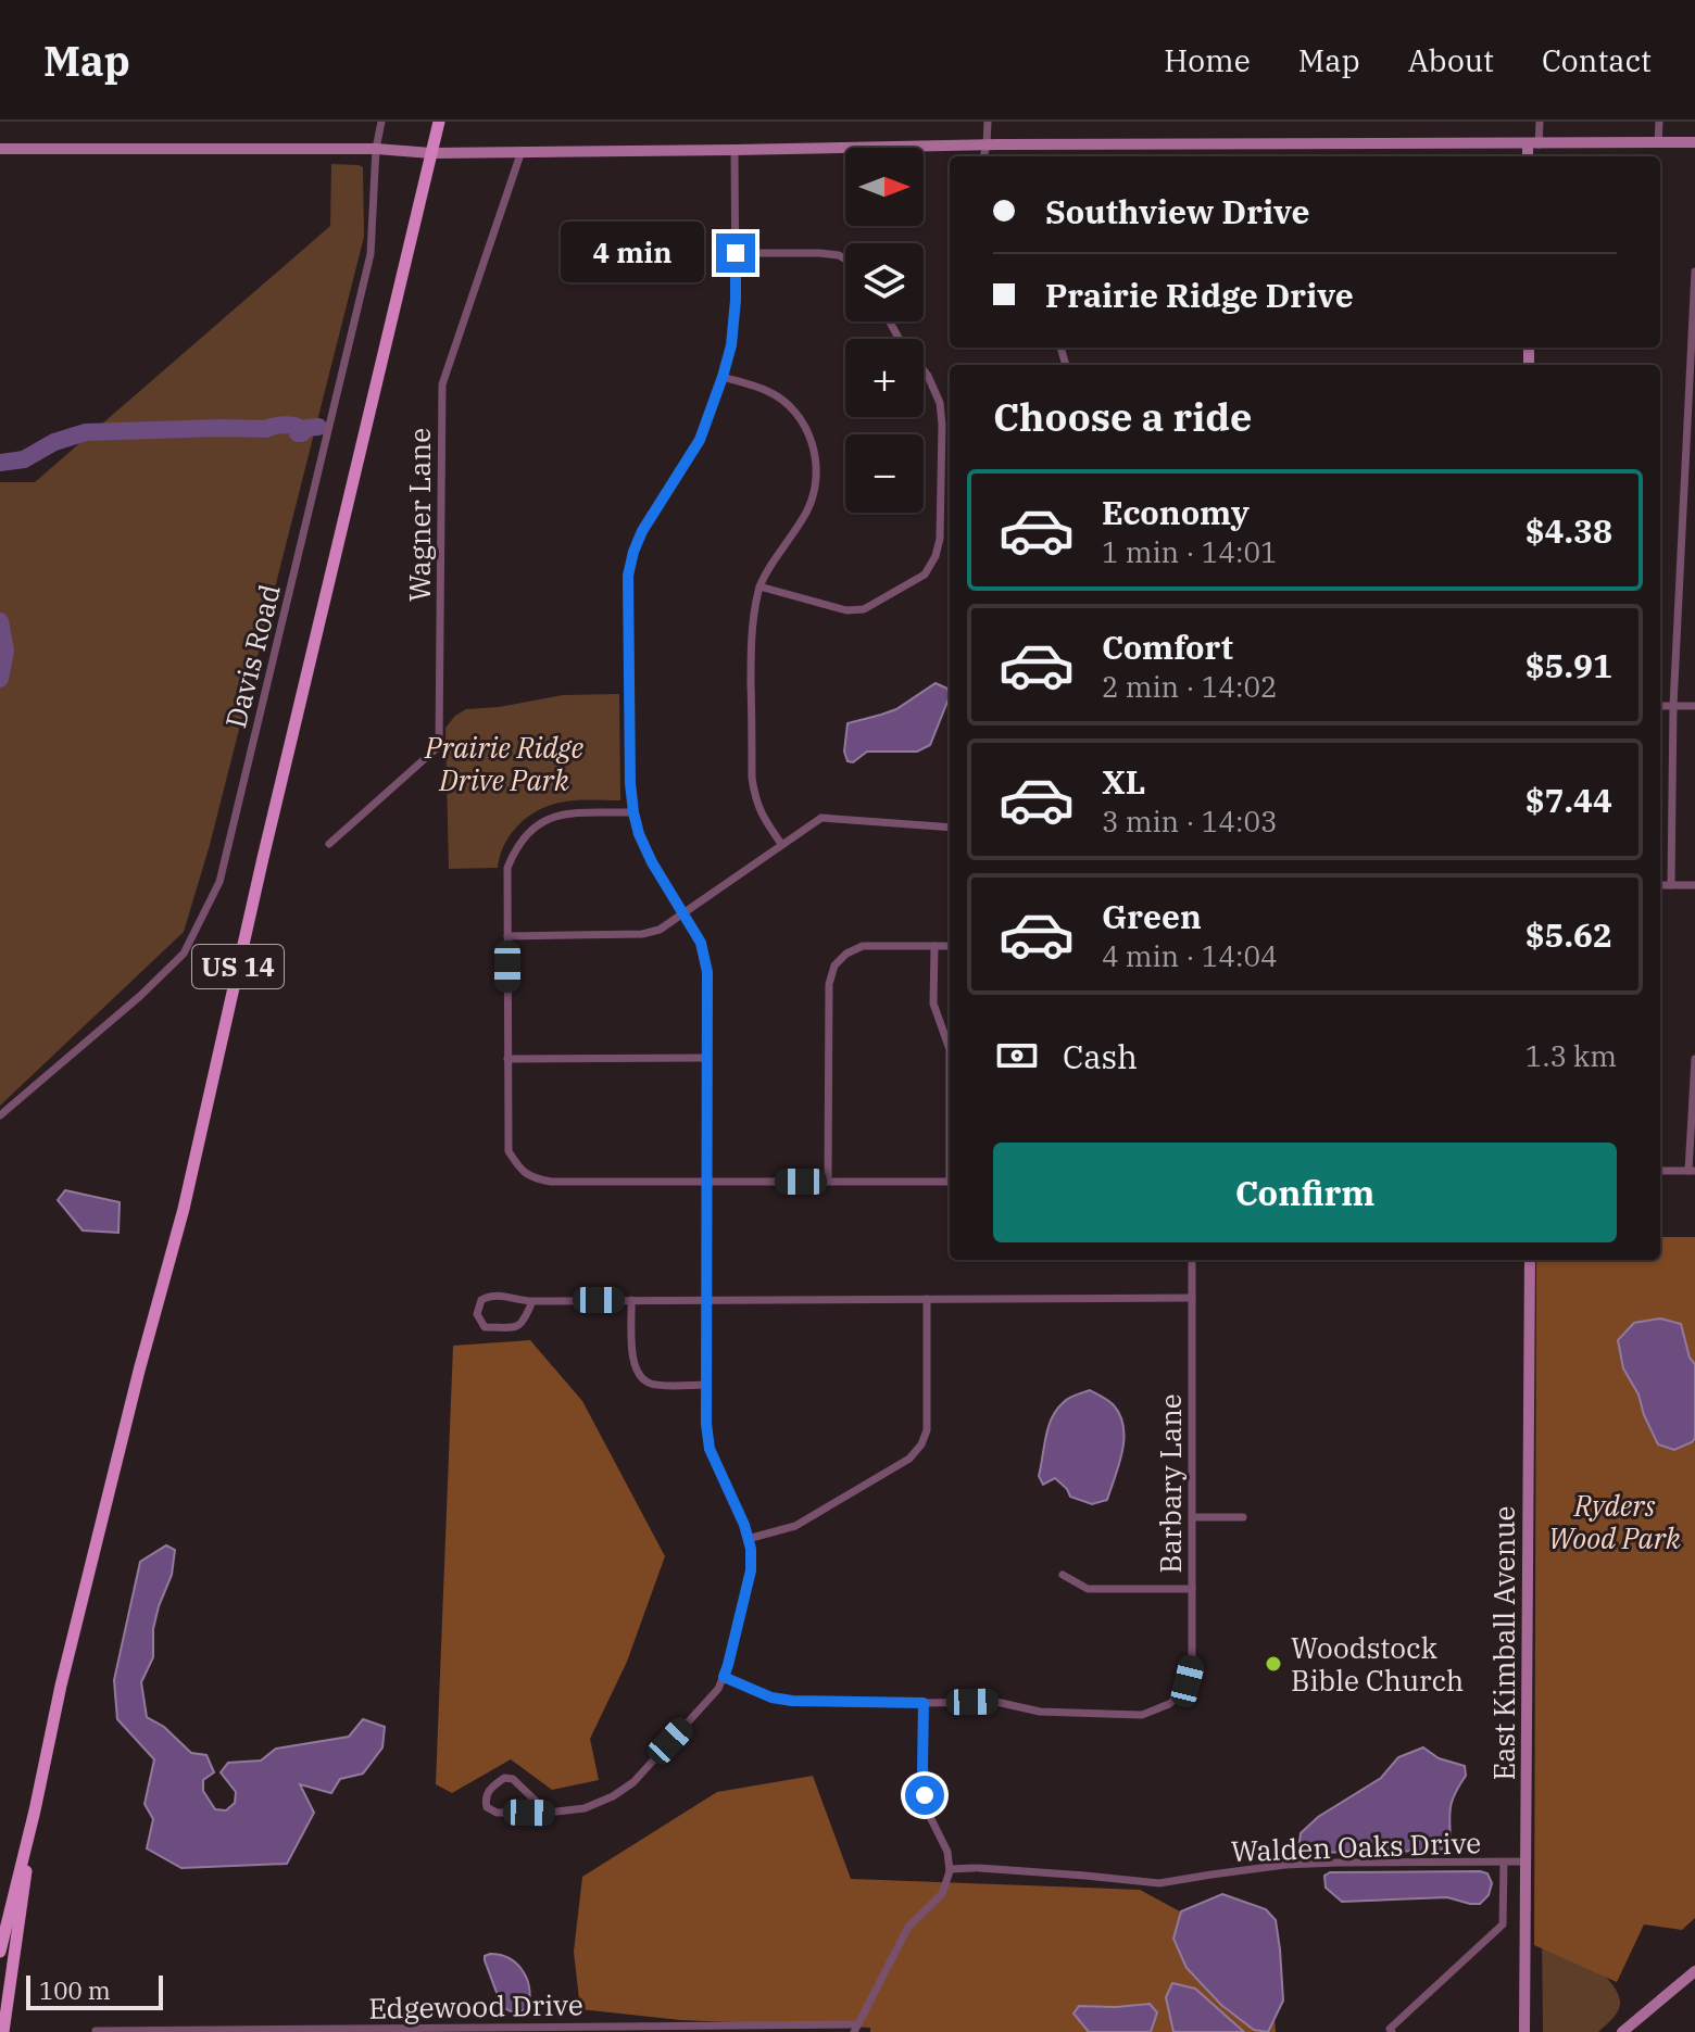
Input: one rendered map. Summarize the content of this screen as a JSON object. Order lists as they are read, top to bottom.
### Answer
{
  "streets": {
    "main road": ["US 14"],
    "street": [
      "Wagner Lane",
      "Davis Road",
      "Barbary Lane",
      "East Kimball Avenue",
      "Walden Oaks Drive",
      "Edgewood Drive"
    ]
  },
  "crossings": [
    ["East Kimball Avenue", "Walden Oaks Drive"]
  ],
  "parks": ["Prairie Ridge Drive Park", "Ryders Wood Park"],
  "places": ["Woodstock Bible Church"],
  "scale_bar": "100 m",
  "north": "right",
  "page": {
    "header": "Map",
    "nav": [
      "Home",
      "Map",
      "About",
      "Contact"
    ],
    "map_buttons": ["+", "−"],
    "banner": ["Southview Drive", "Prairie Ridge Drive"],
    "bubble": "4 min",
    "heading": "Choose a ride",
    "list": [
      {
        "name": "Economy",
        "note": "1 min · 14:01",
        "value": "$4.38"
      },
      {
        "name": "Comfort",
        "note": "2 min · 14:02",
        "value": "$5.91"
      },
      {
        "name": "XL",
        "note": "3 min · 14:03",
        "value": "$7.44"
      },
      {
        "name": "Green",
        "note": "4 min · 14:04",
        "value": "$5.62"
      }
    ],
    "pay": ["Cash", "1.3 km"],
    "buttons": "Confirm",
    "scale": "100 m"
  }
}
